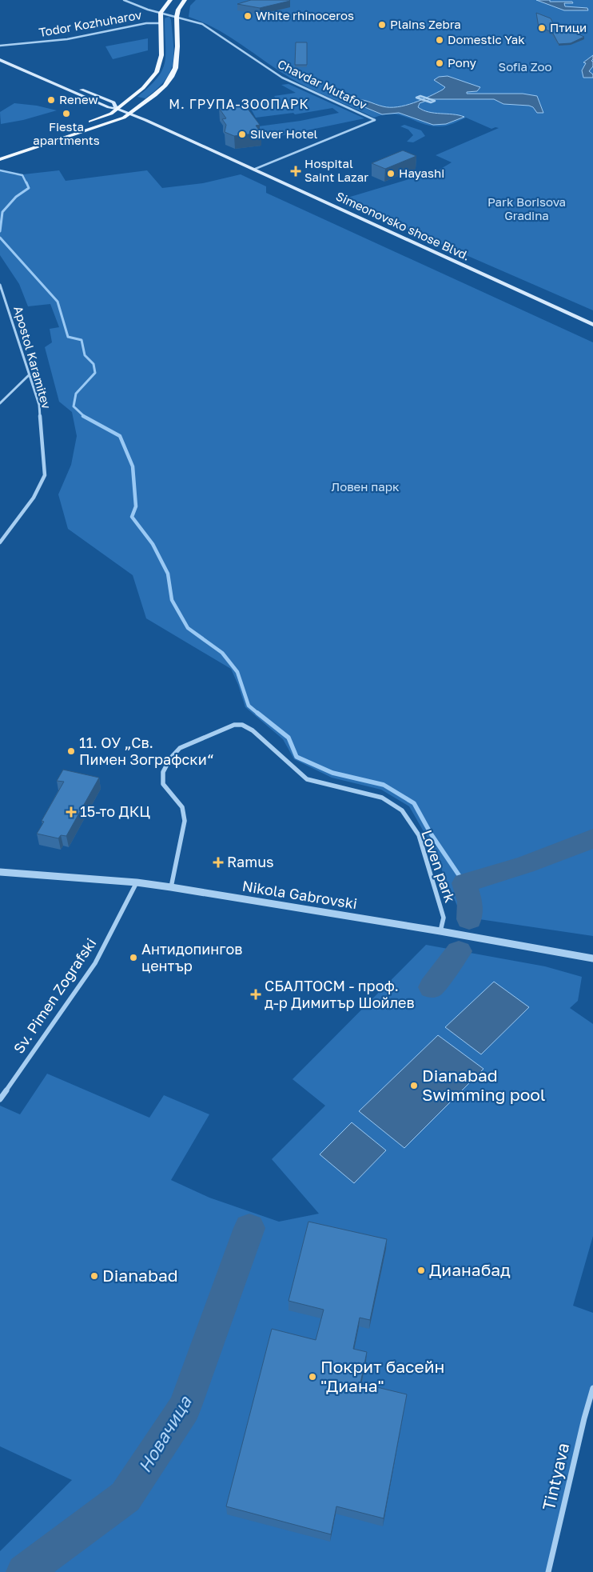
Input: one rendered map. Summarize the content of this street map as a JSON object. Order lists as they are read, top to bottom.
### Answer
{
  "streets": {
    "main road": ["Simeonovsko shose Blvd."],
    "street": [
      "Todor Kozhuharov",
      "Chavdar Mutafov",
      "Apostol Karamitev",
      "Loven park",
      "Nikola Gabrovski",
      "Sv. Pimen Zografski",
      "Tintyava"
    ]
  },
  "crossings": [
    ["Chavdar Mutafov", "Simeonovsko shose Blvd."],
    ["Loven park", "Nikola Gabrovski"],
    ["Nikola Gabrovski", "Sv. Pimen Zografski"]
  ],
  "districts": ["М. ГРУПА-ЗООПАРК"],
  "water": ["Новачица"],
  "parks": ["Sofia Zoo", "Park Borisova Gradina", "Ловен парк"],
  "places": {
    "other": [
      "White rhinoceros",
      "Plains Zebra",
      "Птици",
      "Domestic Yak",
      "Pony",
      "Renew",
      "Fiesta apartments",
      "Silver Hotel",
      "Hayashi",
      "11. ОУ „Св. Пимен Зографски“",
      "Антидопингов център",
      "Dianabad Swimming pool",
      "Дианабад",
      "Dianabad",
      "Покрит басейн \"Диана\""
    ],
    "health": [
      "Hospital Saint Lazar",
      "15-то ДКЦ",
      "Ramus",
      "СБАЛТОСМ - проф. д-р Димитър Шойлев"
    ]
  }
}
